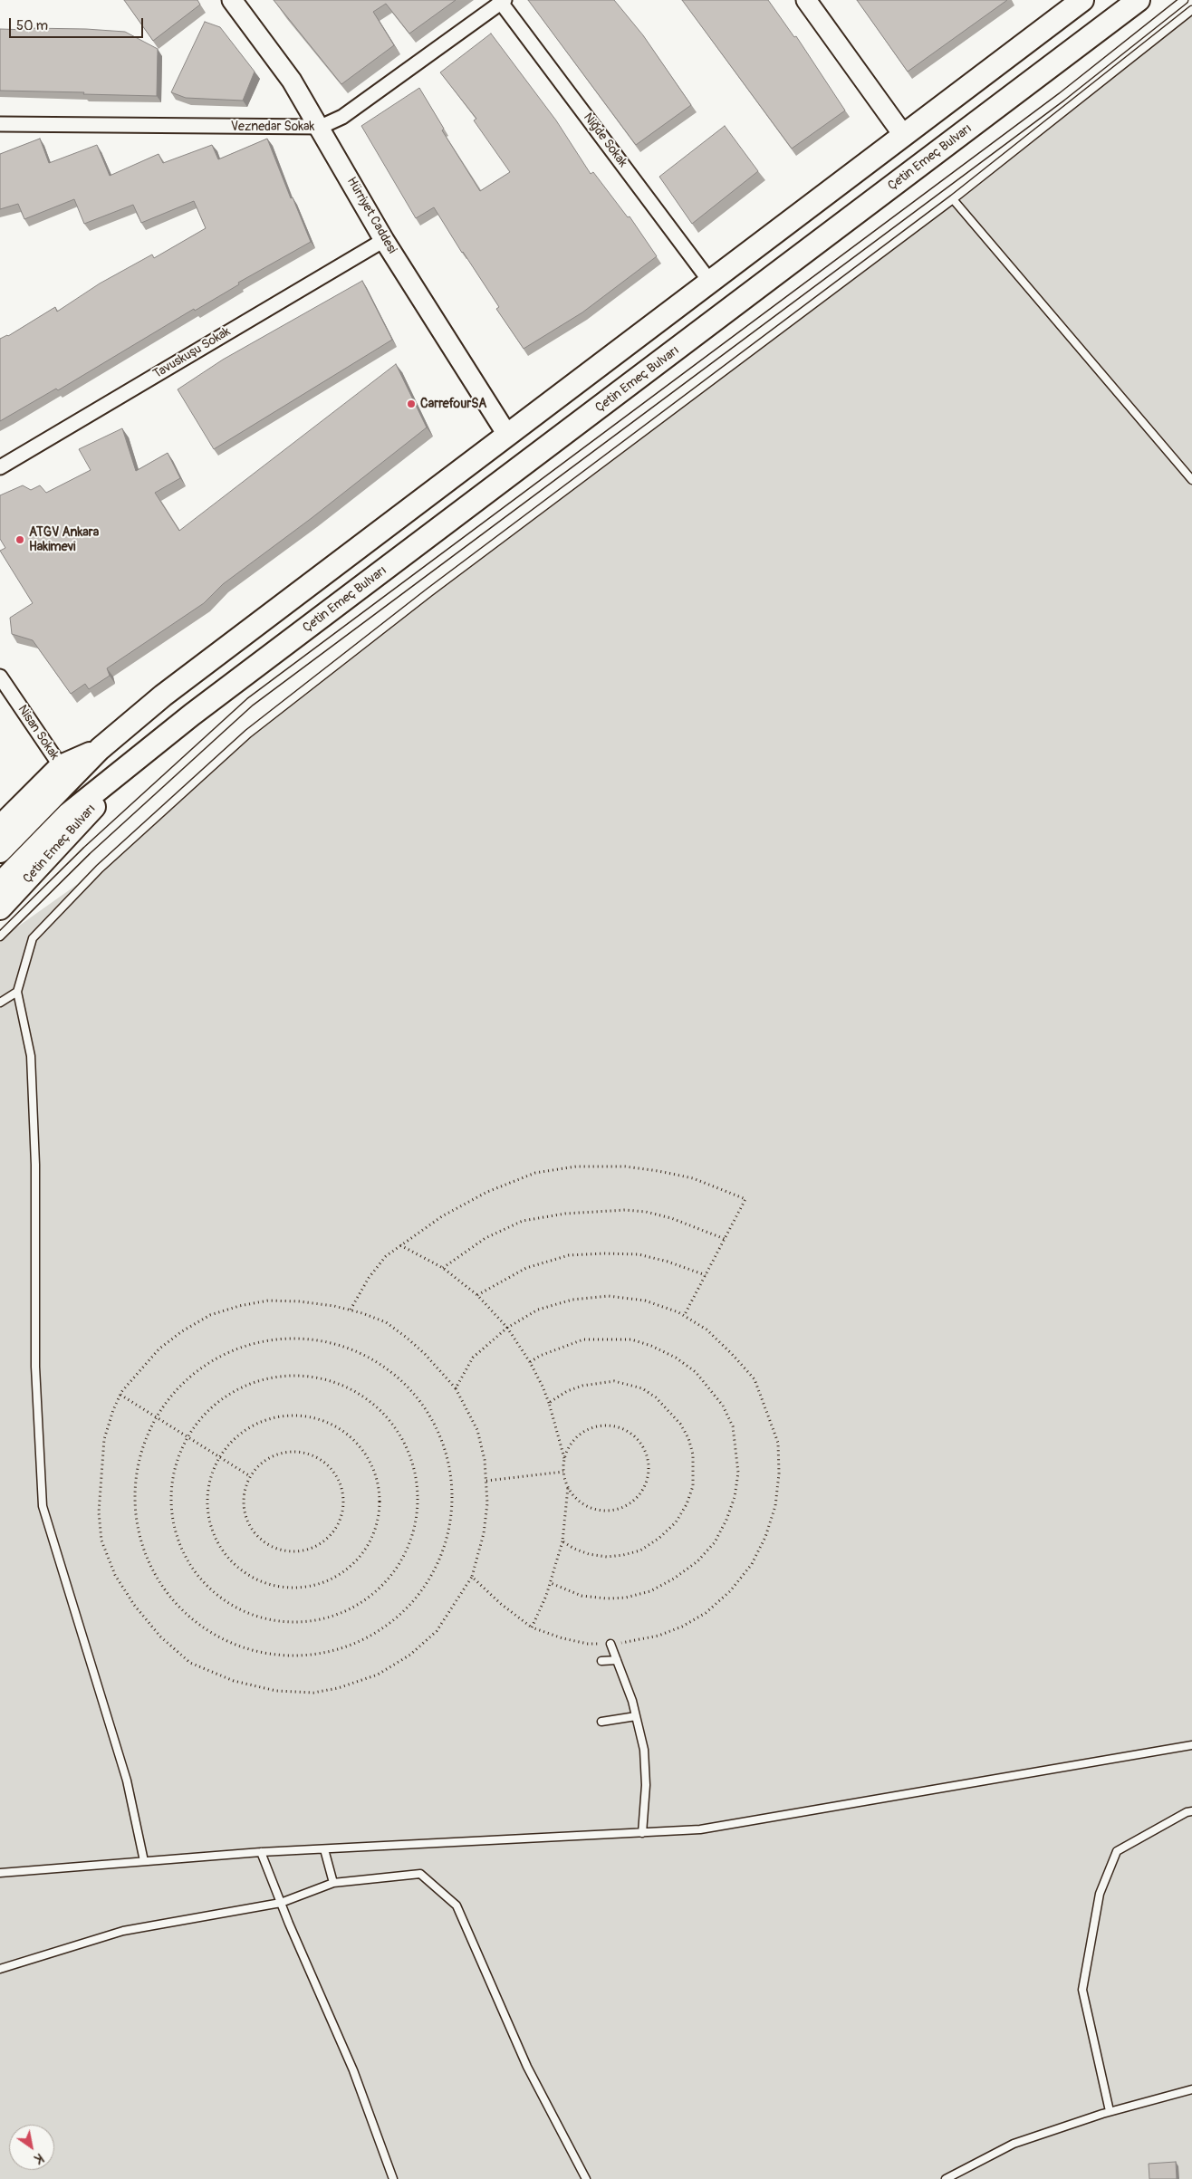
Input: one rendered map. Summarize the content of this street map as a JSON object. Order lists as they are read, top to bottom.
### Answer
{
  "streets": {
    "main road": ["Çetin Emeç Bulvarı"],
    "street": [
      "Veznedar Sokak",
      "Niğde Sokak",
      "Hürriyet Caddesi",
      "Tavuskuşu Sokak",
      "Nisan Sokak"
    ]
  },
  "crossings": [
    ["Veznedar Sokak", "Niğde Sokak"],
    ["Veznedar Sokak", "Hürriyet Caddesi"],
    ["Hürriyet Caddesi", "Tavuskuşu Sokak"]
  ],
  "places": ["CarrefourSA", "ATGV Ankara Hakimevi"],
  "scale_bar": "50 m",
  "north": "bottom right"
}
